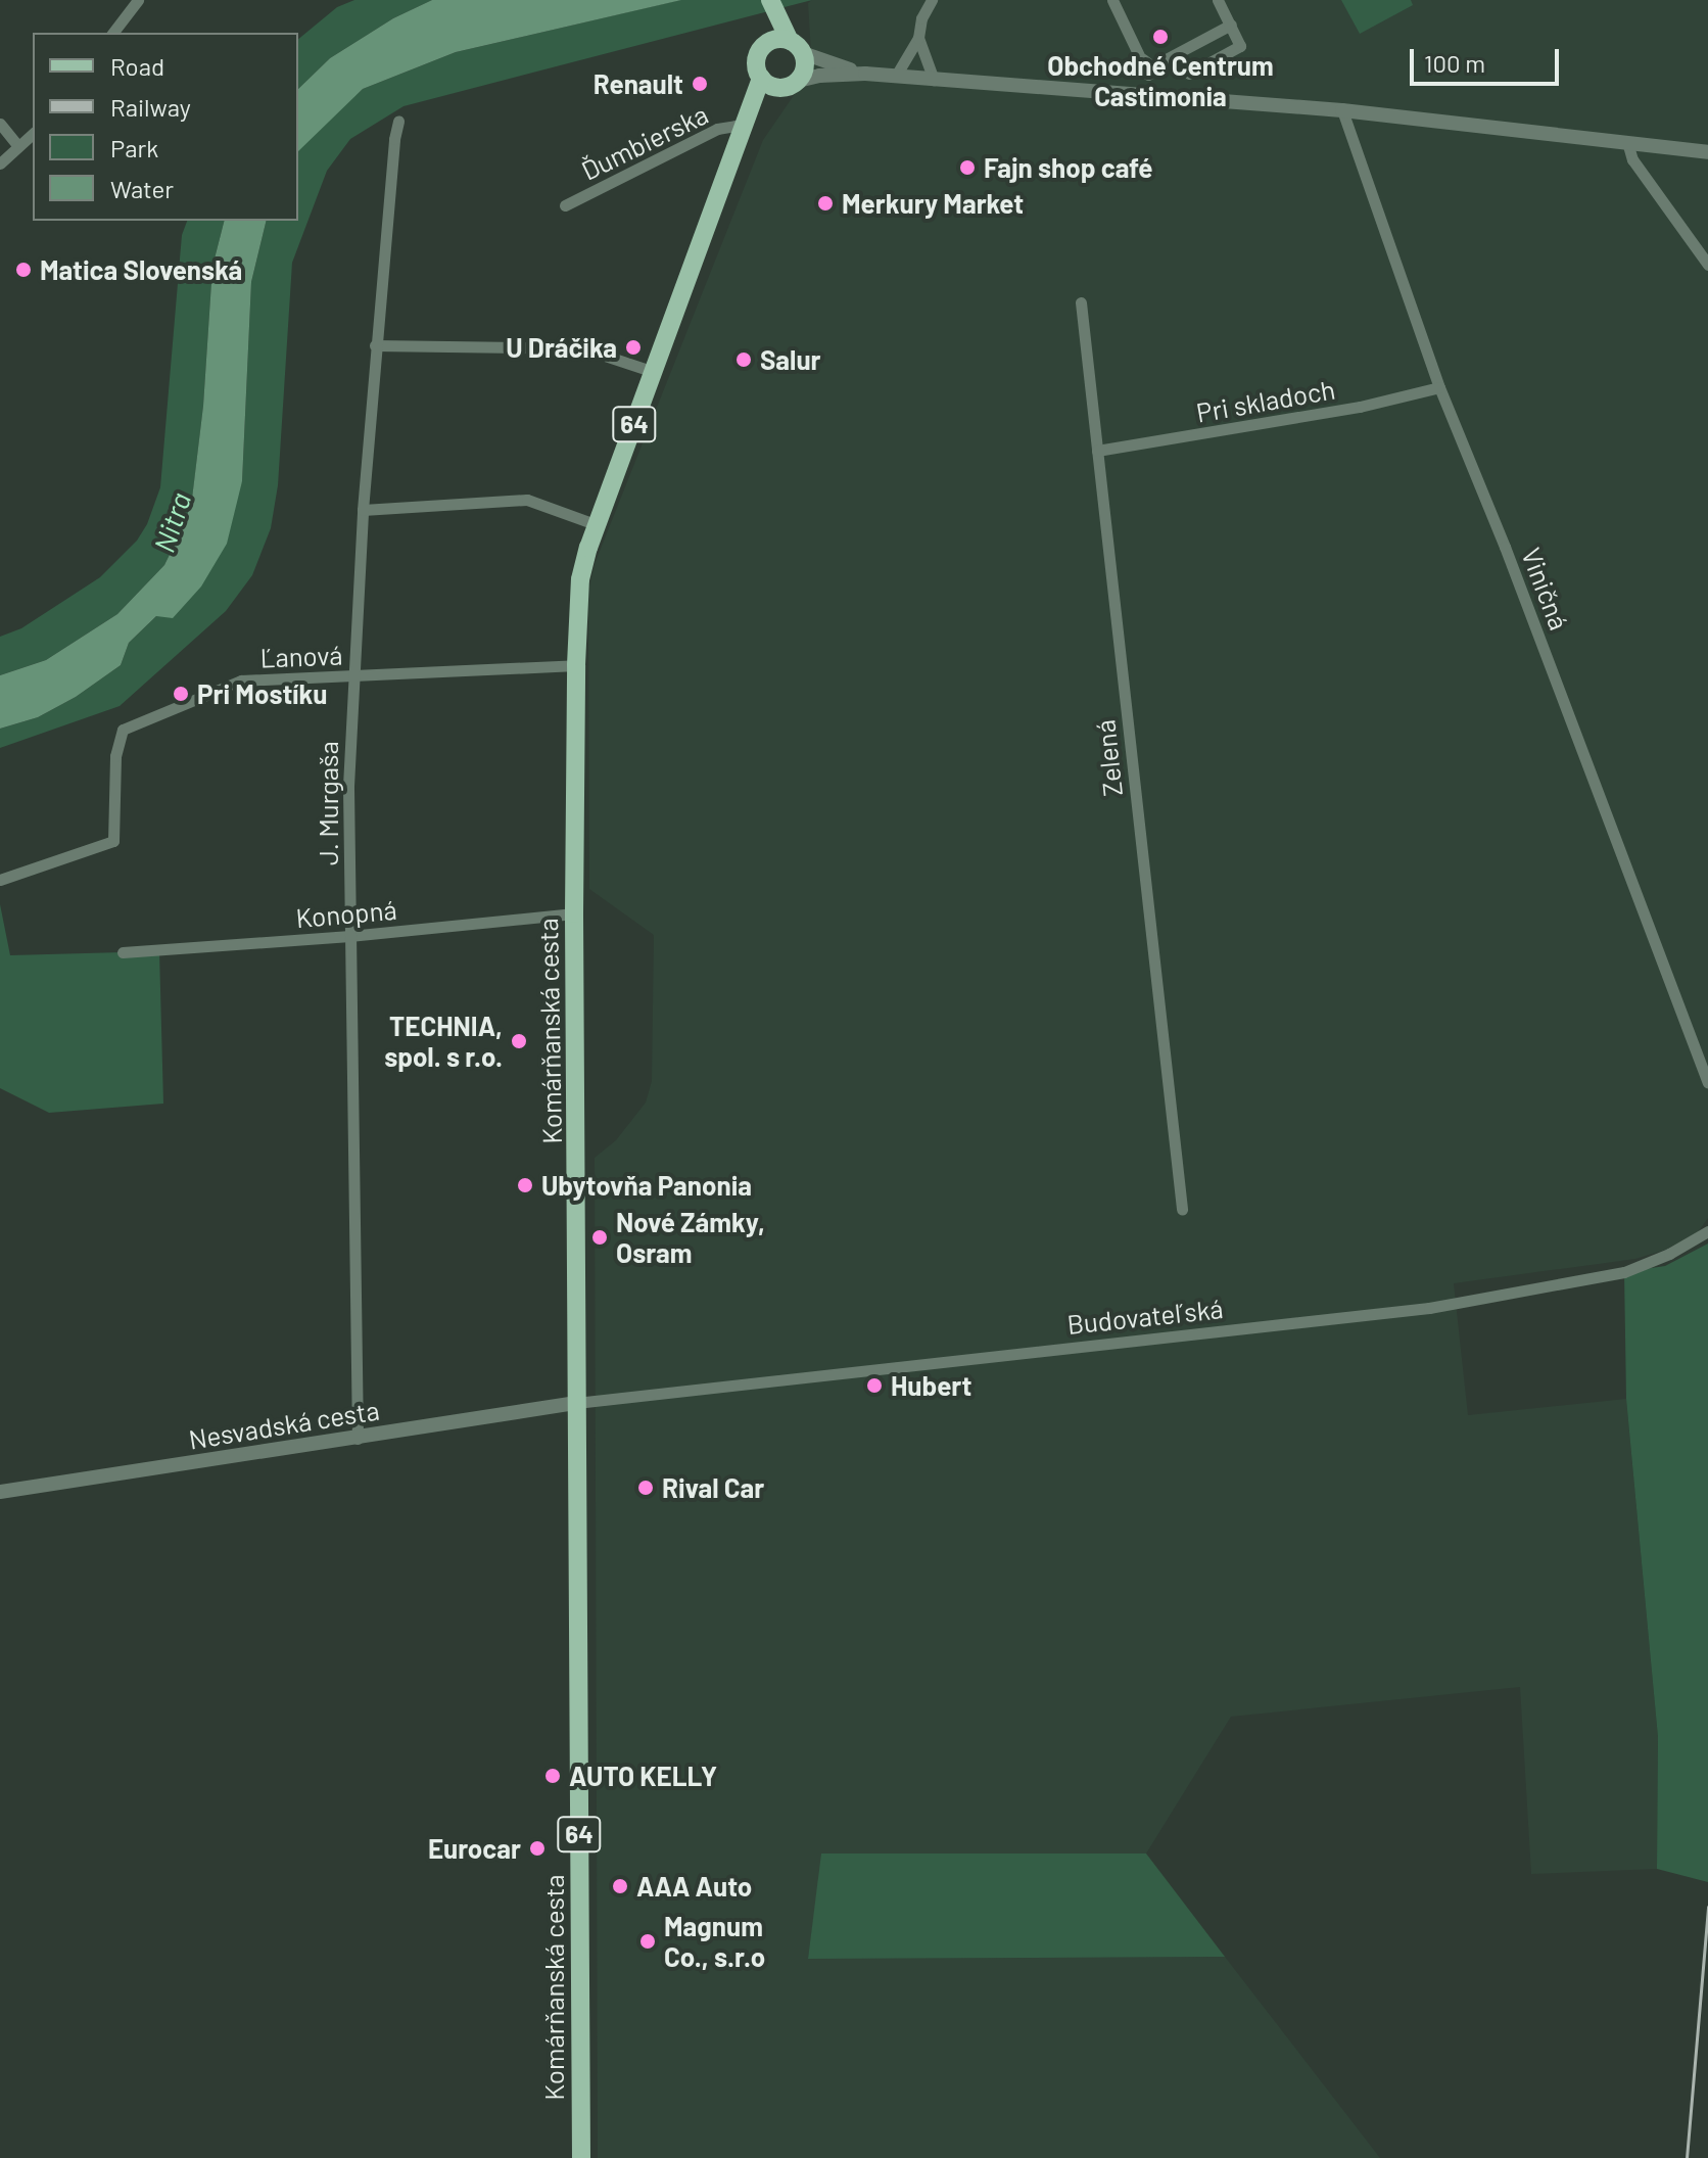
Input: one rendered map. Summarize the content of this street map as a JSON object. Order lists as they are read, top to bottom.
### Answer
{
  "streets": {
    "main road": ["64", "Komárňanská cesta"],
    "street": [
      "Ďumbierska",
      "Pri skladoch",
      "Viničná",
      "Ľanová",
      "Zelená",
      "J. Murgaša",
      "Konopná",
      "Budovateľská",
      "Nesvadská cesta"
    ]
  },
  "crossings": [
    ["Ďumbierska", "Komárňanská cesta"],
    ["Pri skladoch", "Viničná"],
    ["Pri skladoch", "Zelená"],
    ["64", "Komárňanská cesta"],
    ["Ľanová", "J. Murgaša"],
    ["Ľanová", "Komárňanská cesta"],
    ["J. Murgaša", "Konopná"],
    ["J. Murgaša", "Nesvadská cesta"],
    ["Konopná", "Komárňanská cesta"],
    ["Komárňanská cesta", "Budovateľská"],
    ["Komárňanská cesta", "Nesvadská cesta"],
    ["Budovateľská", "Nesvadská cesta"]
  ],
  "water": ["Nitra"],
  "places": [
    "Obchodné Centrum Castimonia",
    "Renault",
    "Fajn shop café",
    "Merkury Market",
    "Matica Slovenská",
    "U Dráčika",
    "Salur",
    "Pri Mostíku",
    "TECHNIA, spol. s r.o.",
    "Ubytovňa Panonia",
    "Nové Zámky, Osram",
    "Hubert",
    "Rival Car",
    "AUTO KELLY",
    "Eurocar",
    "AAA Auto",
    "Magnum Co., s.r.o"
  ],
  "legend": [
    "Road",
    "Railway",
    "Park",
    "Water"
  ],
  "scale_bar": "100 m"
}
